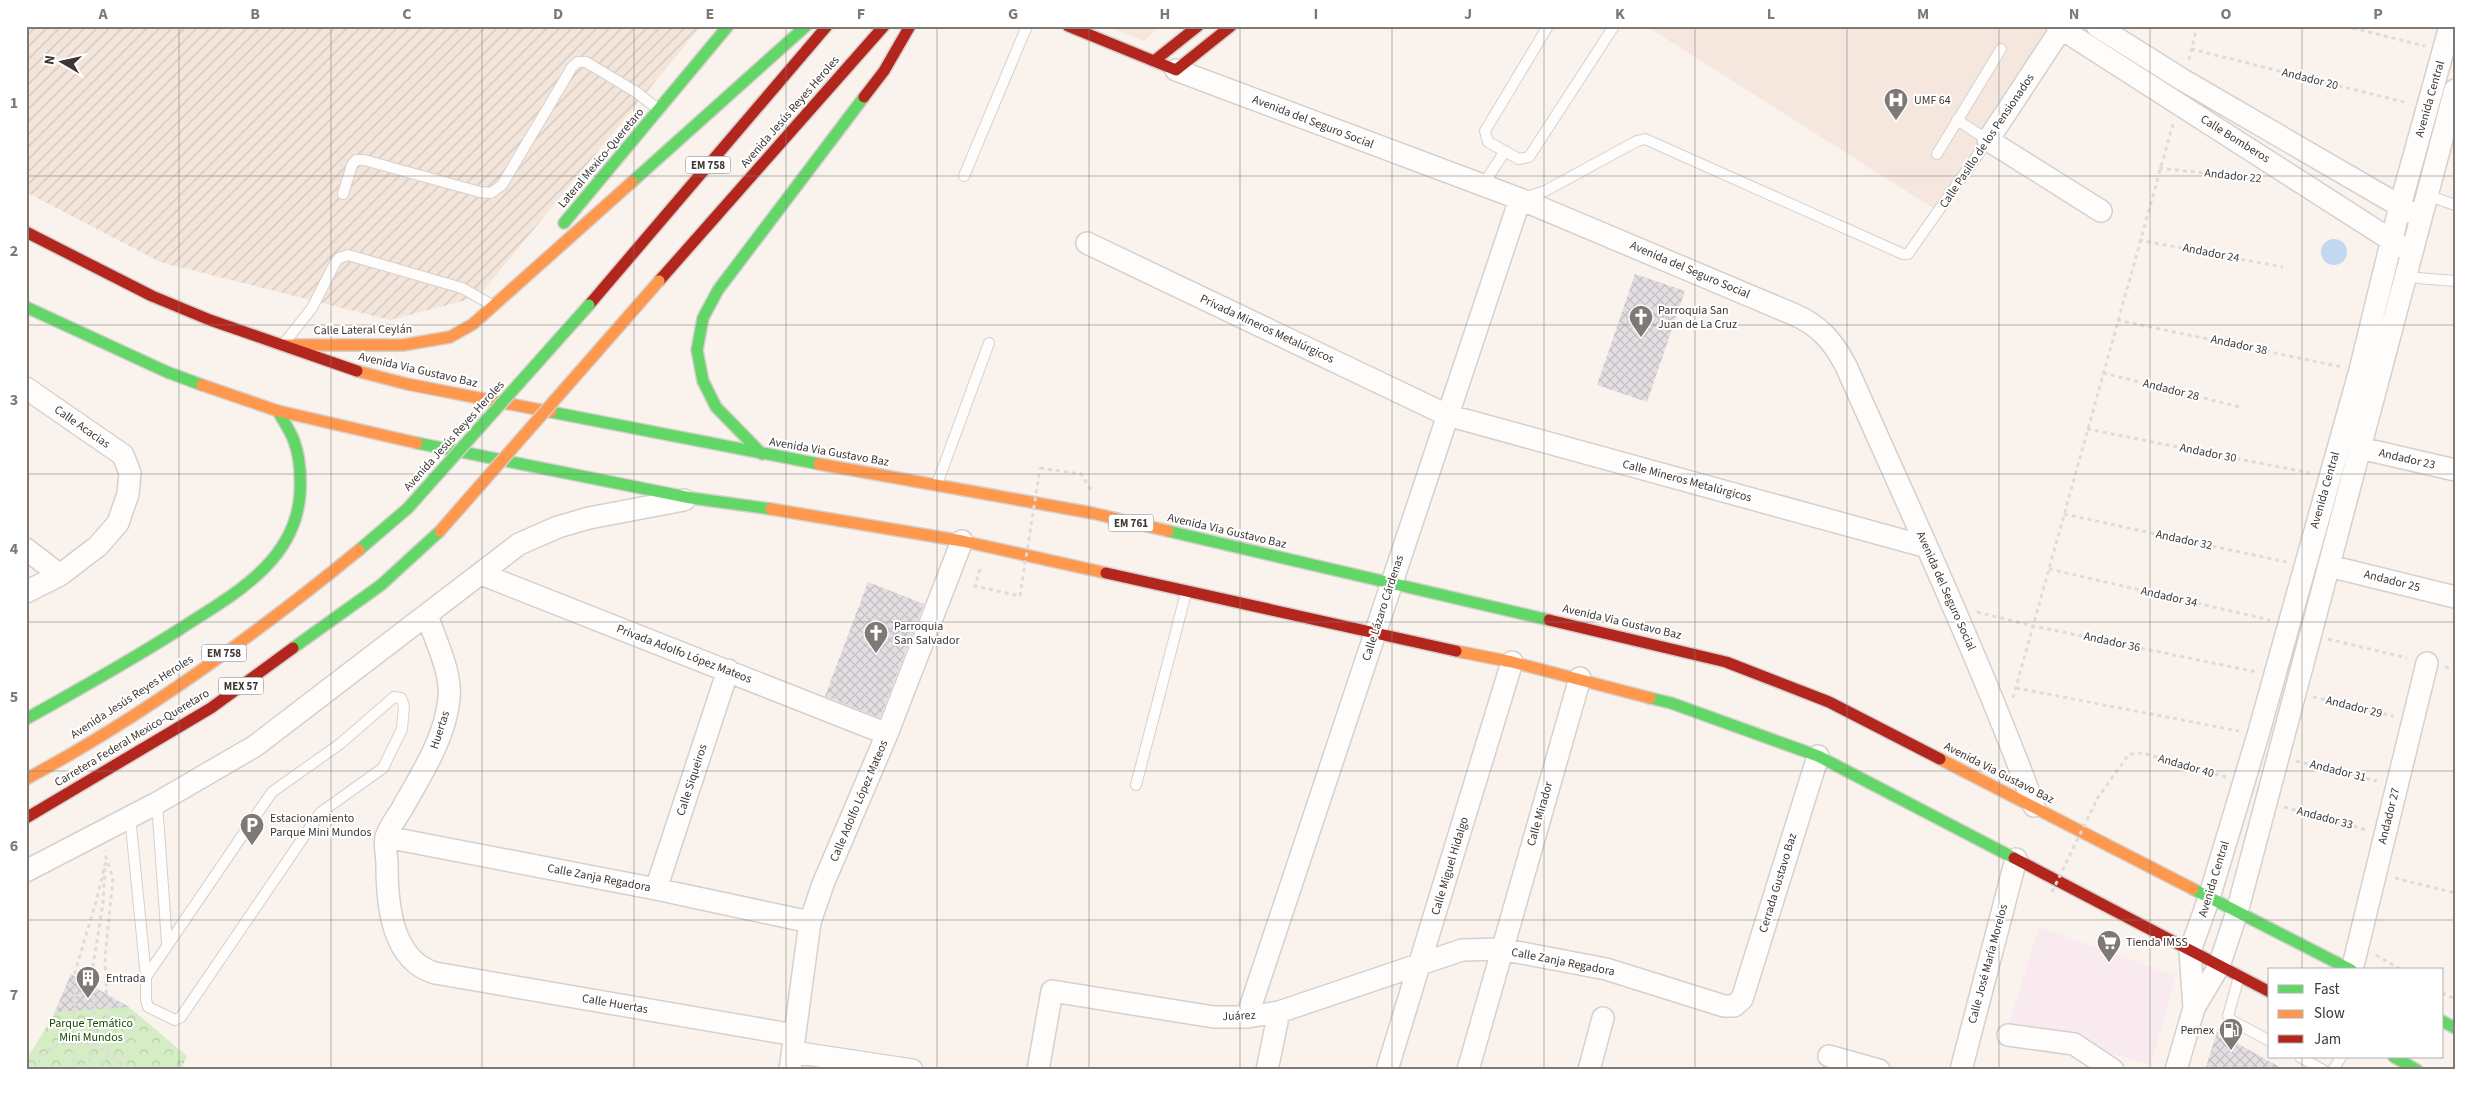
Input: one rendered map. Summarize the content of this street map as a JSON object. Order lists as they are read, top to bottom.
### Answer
{
  "streets": {
    "main road": [
      "Avenida Jesús Reyes Heroles",
      "Avenida del Seguro Social",
      "Lateral Mexico-Queretaro",
      "EM 758",
      "Calle Lateral Ceylán",
      "Avenida Via Gustavo Baz",
      "EM 761",
      "MEX 57",
      "Carretera Federal Mexico-Queretaro"
    ],
    "street": [
      "Avenida Central",
      "Calle Bomberos",
      "Calle Pasillo de los Pensionados",
      "Privada Mineros Metalúrgicos",
      "Calle Acacias",
      "Andador 23",
      "Calle Mineros Metalúrgicos",
      "Andador 25",
      "Calle Lázaro Cárdenas",
      "Privada Adolfo López Mateos",
      "Huertas",
      "Calle Siqueiros",
      "Calle Adolfo López Mateos",
      "Calle Mirador",
      "Andador 27",
      "Calle Miguel Hidalgo",
      "Calle Zanja Regadora",
      "Cerrada Gustavo Baz",
      "Calle José María Morelos",
      "Calle Huertas",
      "Juárez"
    ],
    "path": [
      "Andador 20",
      "Andador 22",
      "Andador 24",
      "Andador 38",
      "Andador 28",
      "Andador 30",
      "Andador 32",
      "Andador 34",
      "Andador 36",
      "Andador 29",
      "Andador 40",
      "Andador 31",
      "Andador 33"
    ]
  },
  "crossings": [
    ["Andador 20", "Avenida Central"],
    ["Avenida Central", "Calle Bomberos"],
    ["Avenida Central", "Andador 38"],
    ["Avenida Central", "Avenida Via Gustavo Baz"],
    ["Avenida Central", "Andador 30"],
    ["Avenida Central", "Andador 23"],
    ["Avenida Central", "Andador 32"],
    ["Avenida Central", "Andador 25"],
    ["Avenida Central", "Andador 34"],
    ["Avenida Central", "Andador 36"],
    ["Avenida Central", "Andador 29"],
    ["Avenida Central", "Andador 40"],
    ["Avenida Central", "Andador 31"],
    ["Avenida Central", "Andador 33"],
    ["Avenida Jesús Reyes Heroles", "Carretera Federal Mexico-Queretaro"],
    ["Avenida del Seguro Social", "Calle Pasillo de los Pensionados"],
    ["Avenida del Seguro Social", "Avenida Via Gustavo Baz"],
    ["Avenida del Seguro Social", "Calle Mineros Metalúrgicos"],
    ["Avenida del Seguro Social", "Calle Lázaro Cárdenas"],
    ["Avenida del Seguro Social", "Andador 36"],
    ["Calle Bomberos", "Calle Pasillo de los Pensionados"],
    ["Calle Pasillo de los Pensionados", "Calle Lázaro Cárdenas"],
    ["Lateral Mexico-Queretaro", "Calle Lateral Ceylán"],
    ["Privada Mineros Metalúrgicos", "Calle Mineros Metalúrgicos"],
    ["Privada Mineros Metalúrgicos", "Calle Lázaro Cárdenas"],
    ["Calle Lateral Ceylán", "Avenida Via Gustavo Baz"],
    ["Avenida Via Gustavo Baz", "Calle Lázaro Cárdenas"],
    ["Calle Mineros Metalúrgicos", "Calle Lázaro Cárdenas"],
    ["Calle Lázaro Cárdenas", "Juárez"],
    ["Privada Adolfo López Mateos", "Calle Siqueiros"],
    ["Privada Adolfo López Mateos", "Calle Adolfo López Mateos"],
    ["Andador 29", "Andador 27"],
    ["Huertas", "Calle Zanja Regadora"],
    ["Huertas", "Calle Huertas"],
    ["Andador 31", "Andador 27"],
    ["Calle Siqueiros", "Calle Zanja Regadora"],
    ["Calle Adolfo López Mateos", "Calle Zanja Regadora"],
    ["Calle Adolfo López Mateos", "Calle Huertas"],
    ["Calle Mirador", "Calle Zanja Regadora"],
    ["Andador 27", "Andador 33"],
    ["Calle Miguel Hidalgo", "Calle Zanja Regadora"],
    ["Calle Miguel Hidalgo", "Juárez"],
    ["Calle Zanja Regadora", "Cerrada Gustavo Baz"],
    ["Calle Zanja Regadora", "Calle Huertas"],
    ["Calle Zanja Regadora", "Juárez"]
  ],
  "parks": ["Parque Temático Mini Mundos"],
  "places": {
    "hospital": ["UMF 64"],
    "church": ["Parroquia San Juan de La Cruz", "Parroquia San Salvador"],
    "parking": ["Estacionamiento Parque Mini Mundos"],
    "supermarket": ["Tienda IMSS"],
    "building": ["Entrada"],
    "fuel station": ["Pemex"]
  },
  "legend": ["Fast", "Slow", "Jam"],
  "north": "left",
  "grid": {
    "columns": [
      "A",
      "B",
      "C",
      "D",
      "E",
      "F",
      "G",
      "H",
      "I",
      "J",
      "K",
      "L",
      "M",
      "N",
      "O",
      "P"
    ],
    "rows": [
      "1",
      "2",
      "3",
      "4",
      "5",
      "6",
      "7"
    ]
  }
}
